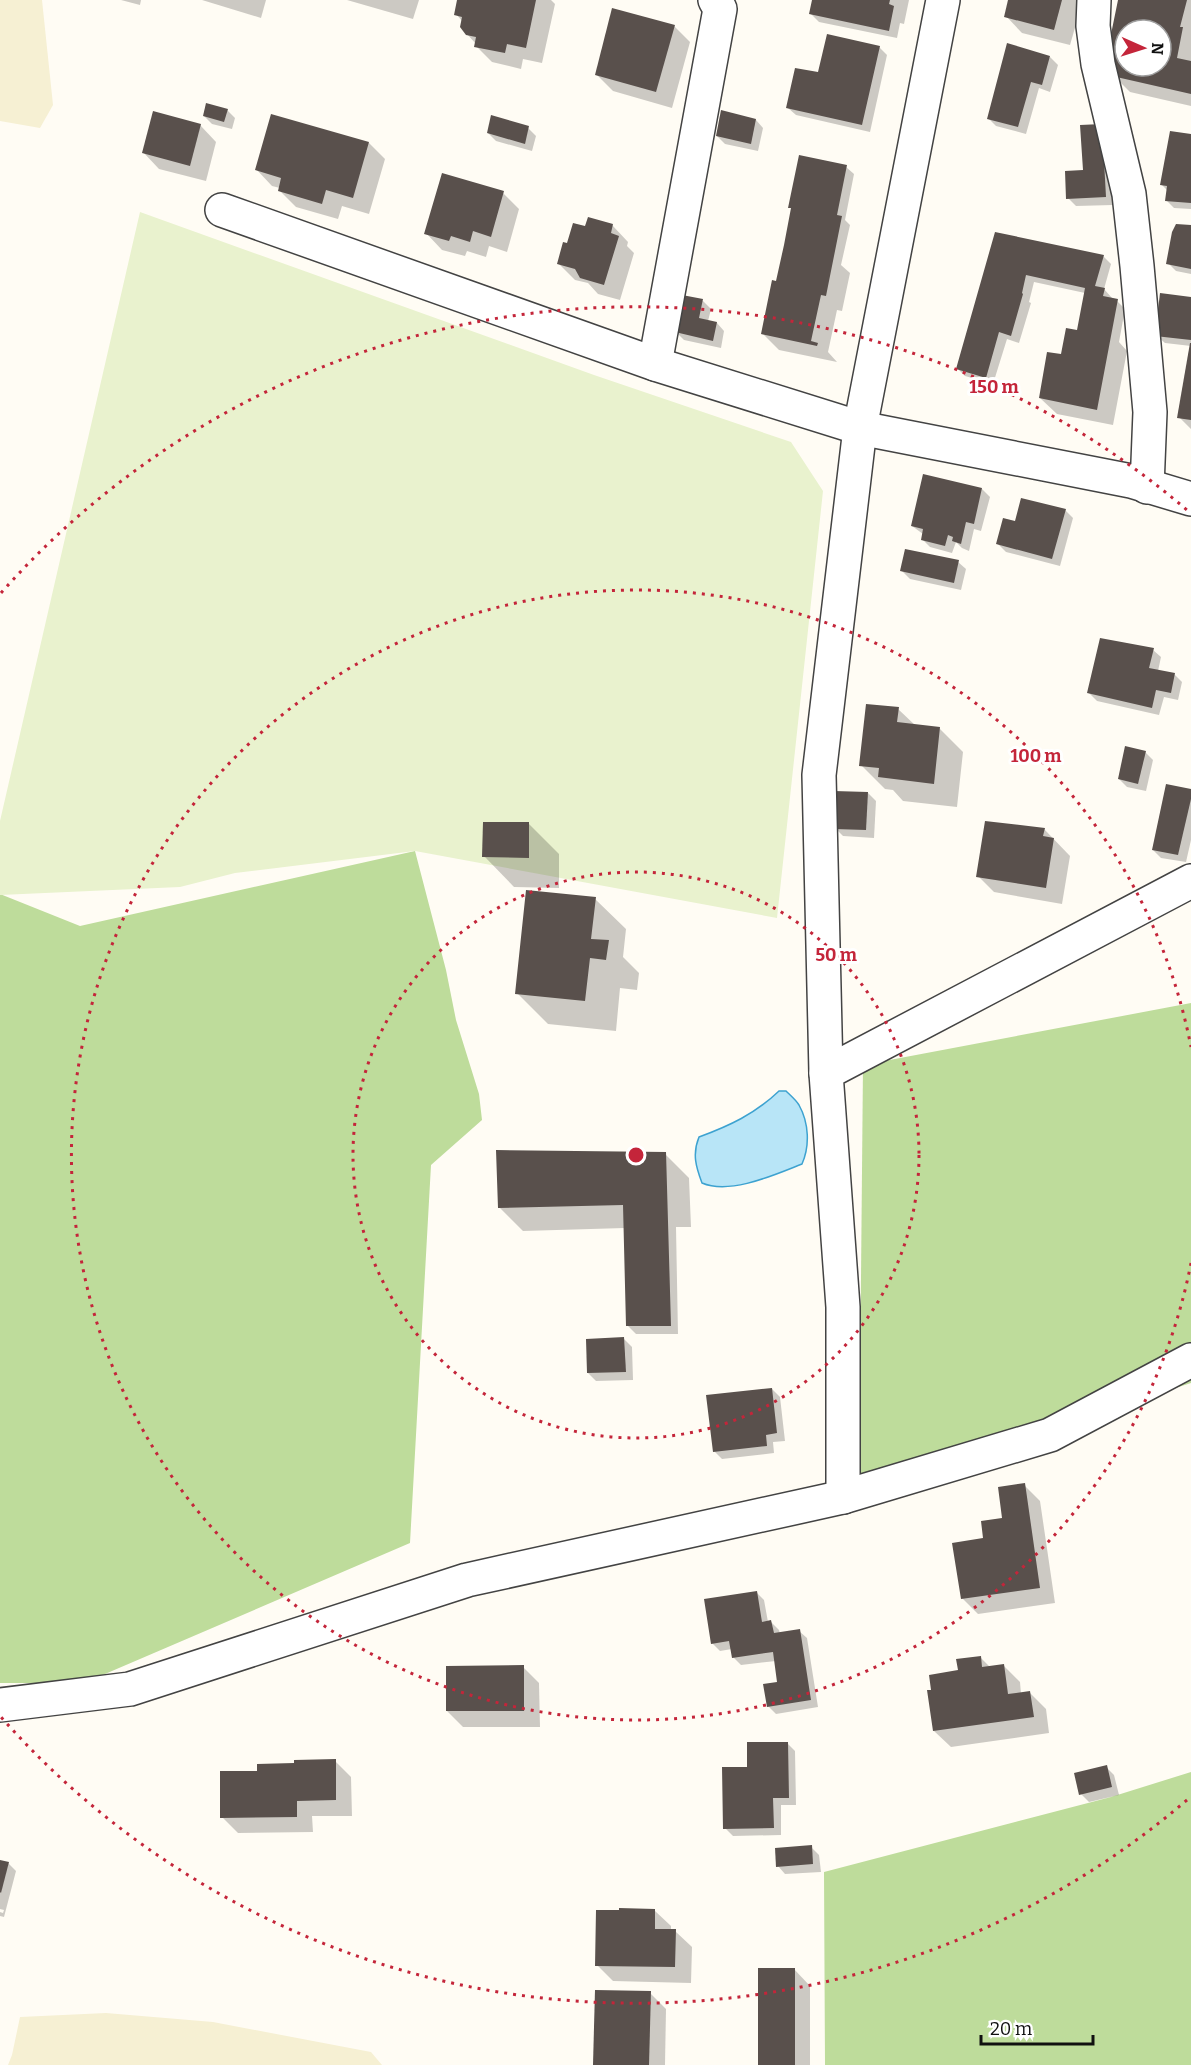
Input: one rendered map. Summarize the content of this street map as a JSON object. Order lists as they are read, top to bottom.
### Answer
{
  "scale_bar": "20 m",
  "north": "right",
  "rings": ["150 m", "100 m", "50 m"]
}
